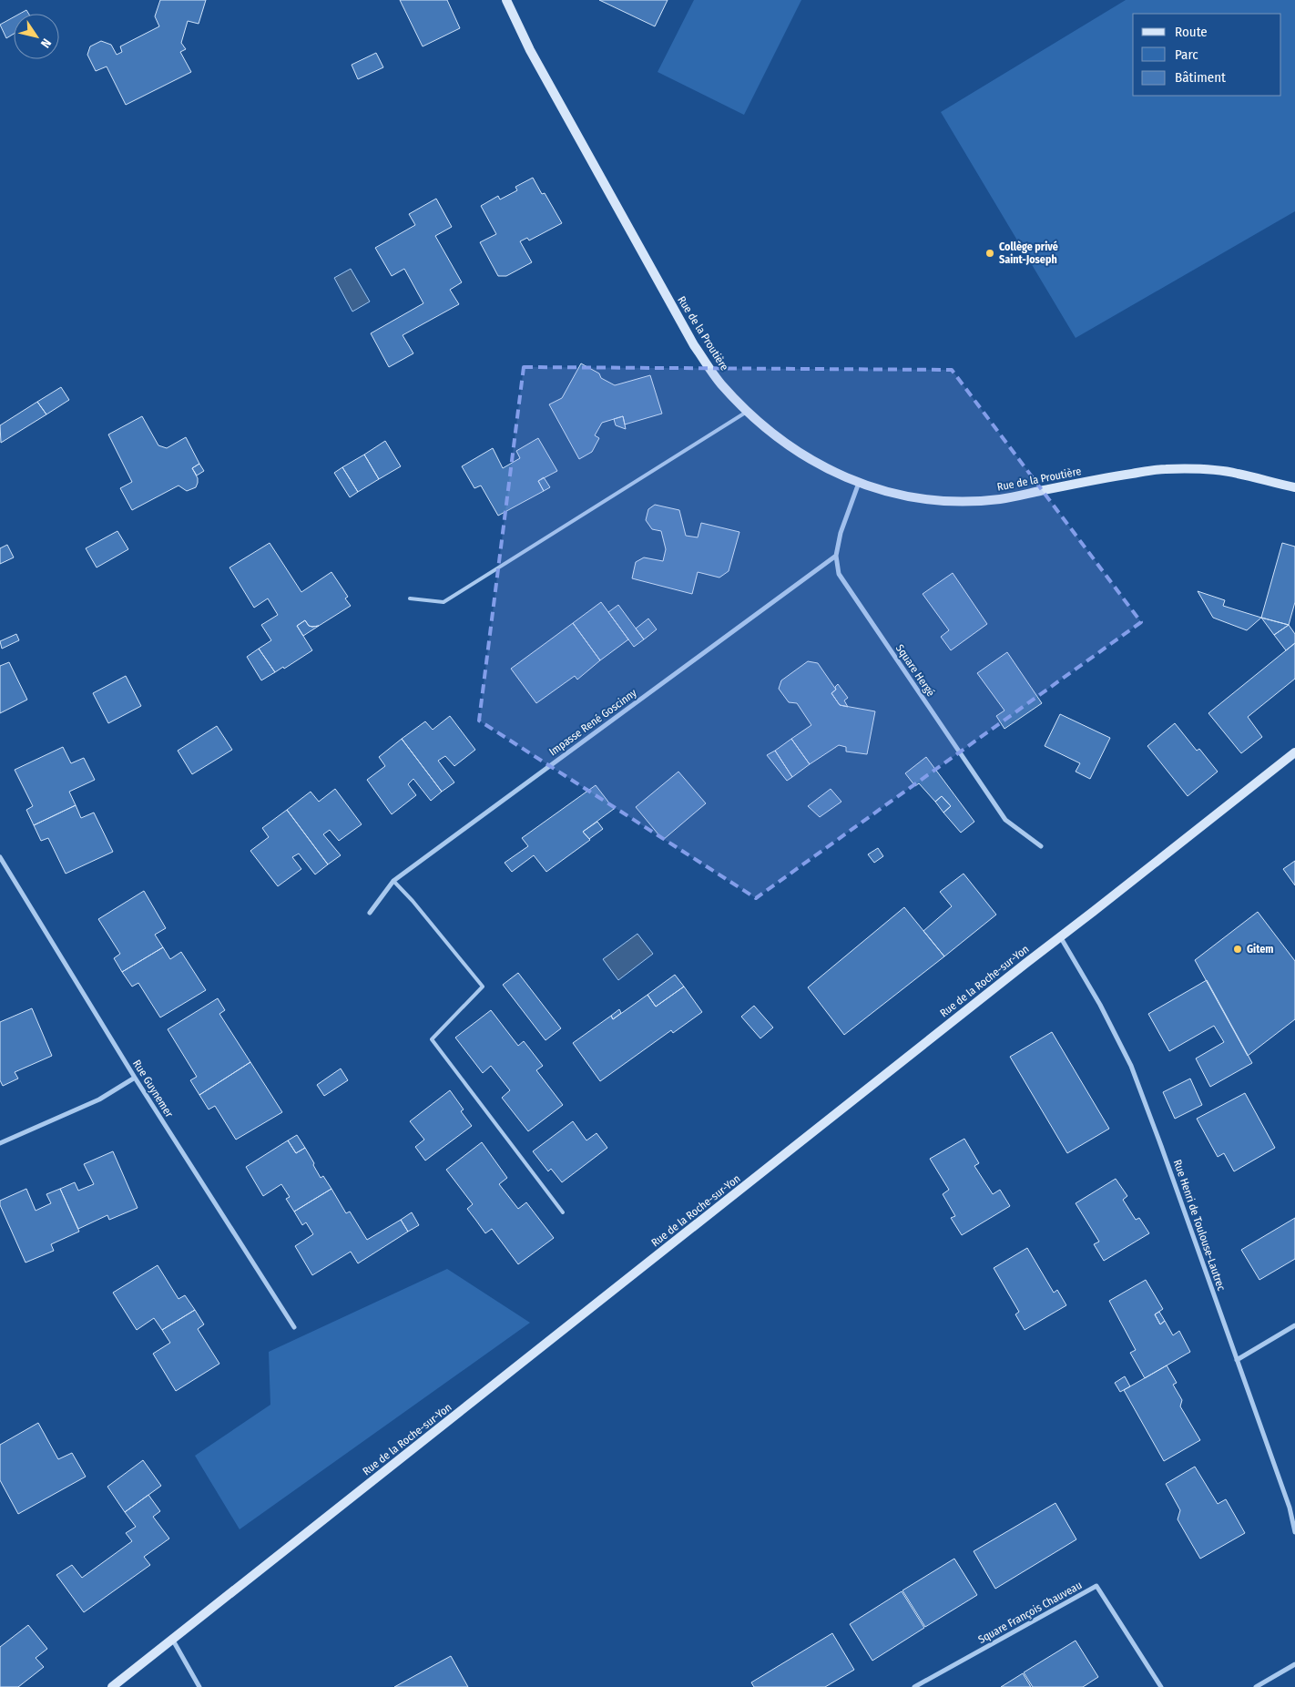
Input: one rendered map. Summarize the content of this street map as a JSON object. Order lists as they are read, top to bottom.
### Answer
{
  "streets": {
    "main road": ["Rue de la Proutière", "Rue de la Roche-sur-Yon"],
    "street": [
      "Square Hergé",
      "Impasse René Goscinny",
      "Rue Guynemer",
      "Rue Henri de Toulouse-Lautrec",
      "Square François Chauveau"
    ]
  },
  "crossings": [
    ["Rue de la Proutière", "Square Hergé"],
    ["Square Hergé", "Impasse René Goscinny"],
    ["Rue de la Roche-sur-Yon", "Rue Henri de Toulouse-Lautrec"]
  ],
  "places": ["Collège privé Saint-Joseph", "Gitem"],
  "legend": ["Route", "Parc", "Bâtiment"],
  "north": "bottom right"
}
